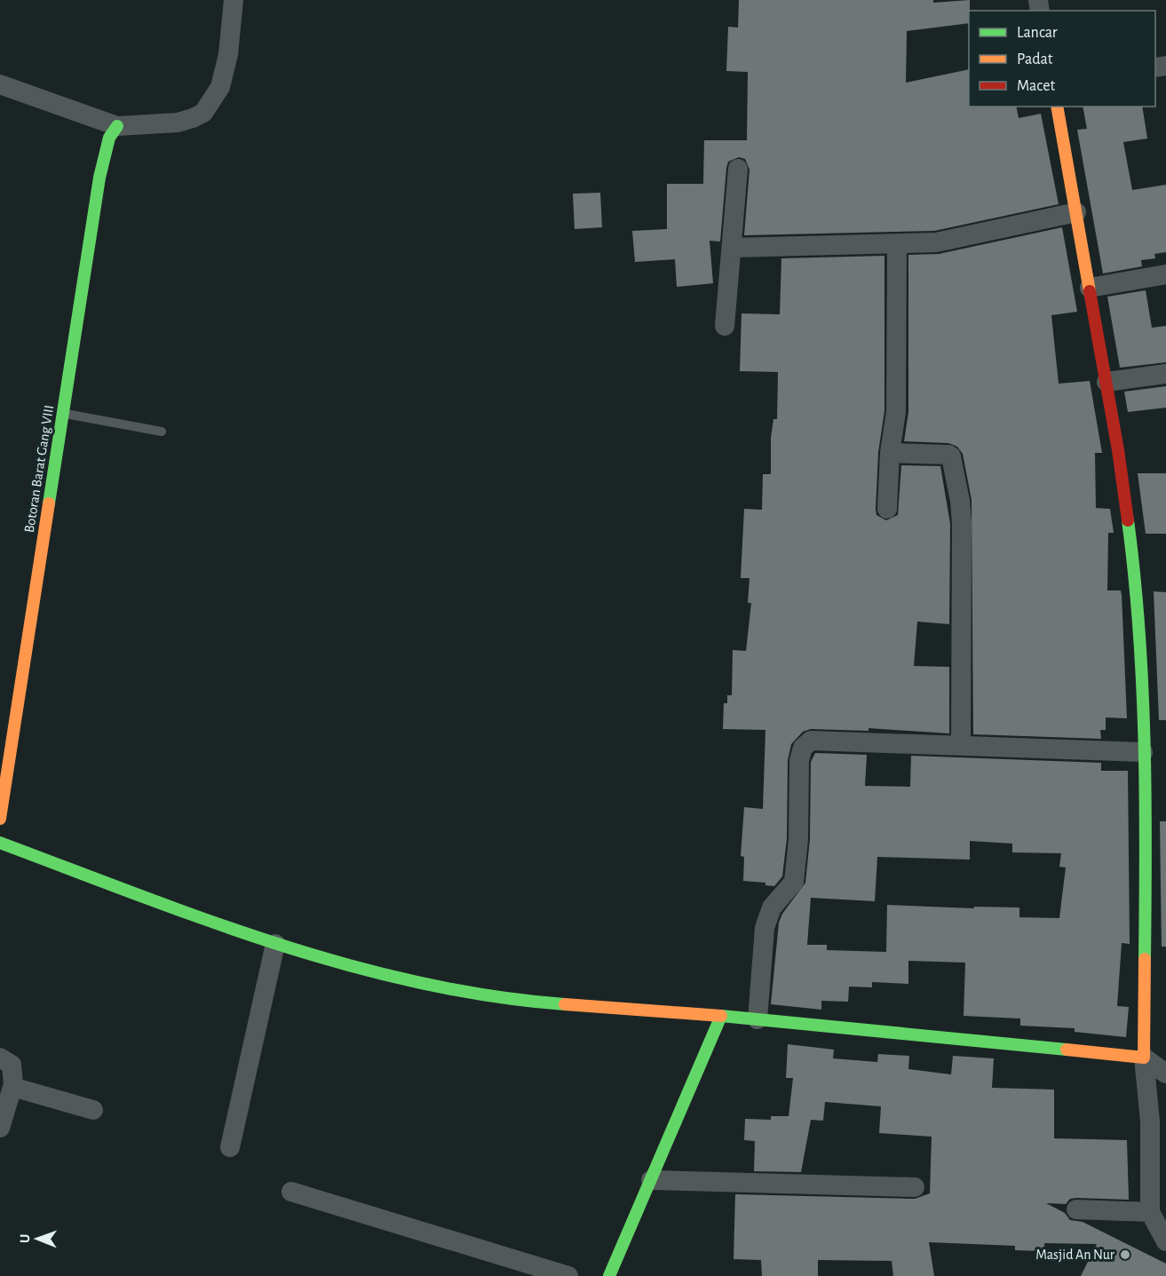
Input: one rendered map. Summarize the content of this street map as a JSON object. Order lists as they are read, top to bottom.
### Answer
{
  "streets": {
    "street": ["Botoran Barat Gang VIII"]
  },
  "places": ["Masjid An Nur"],
  "legend": ["Lancar", "Padat", "Macet"],
  "north": "left"
}
